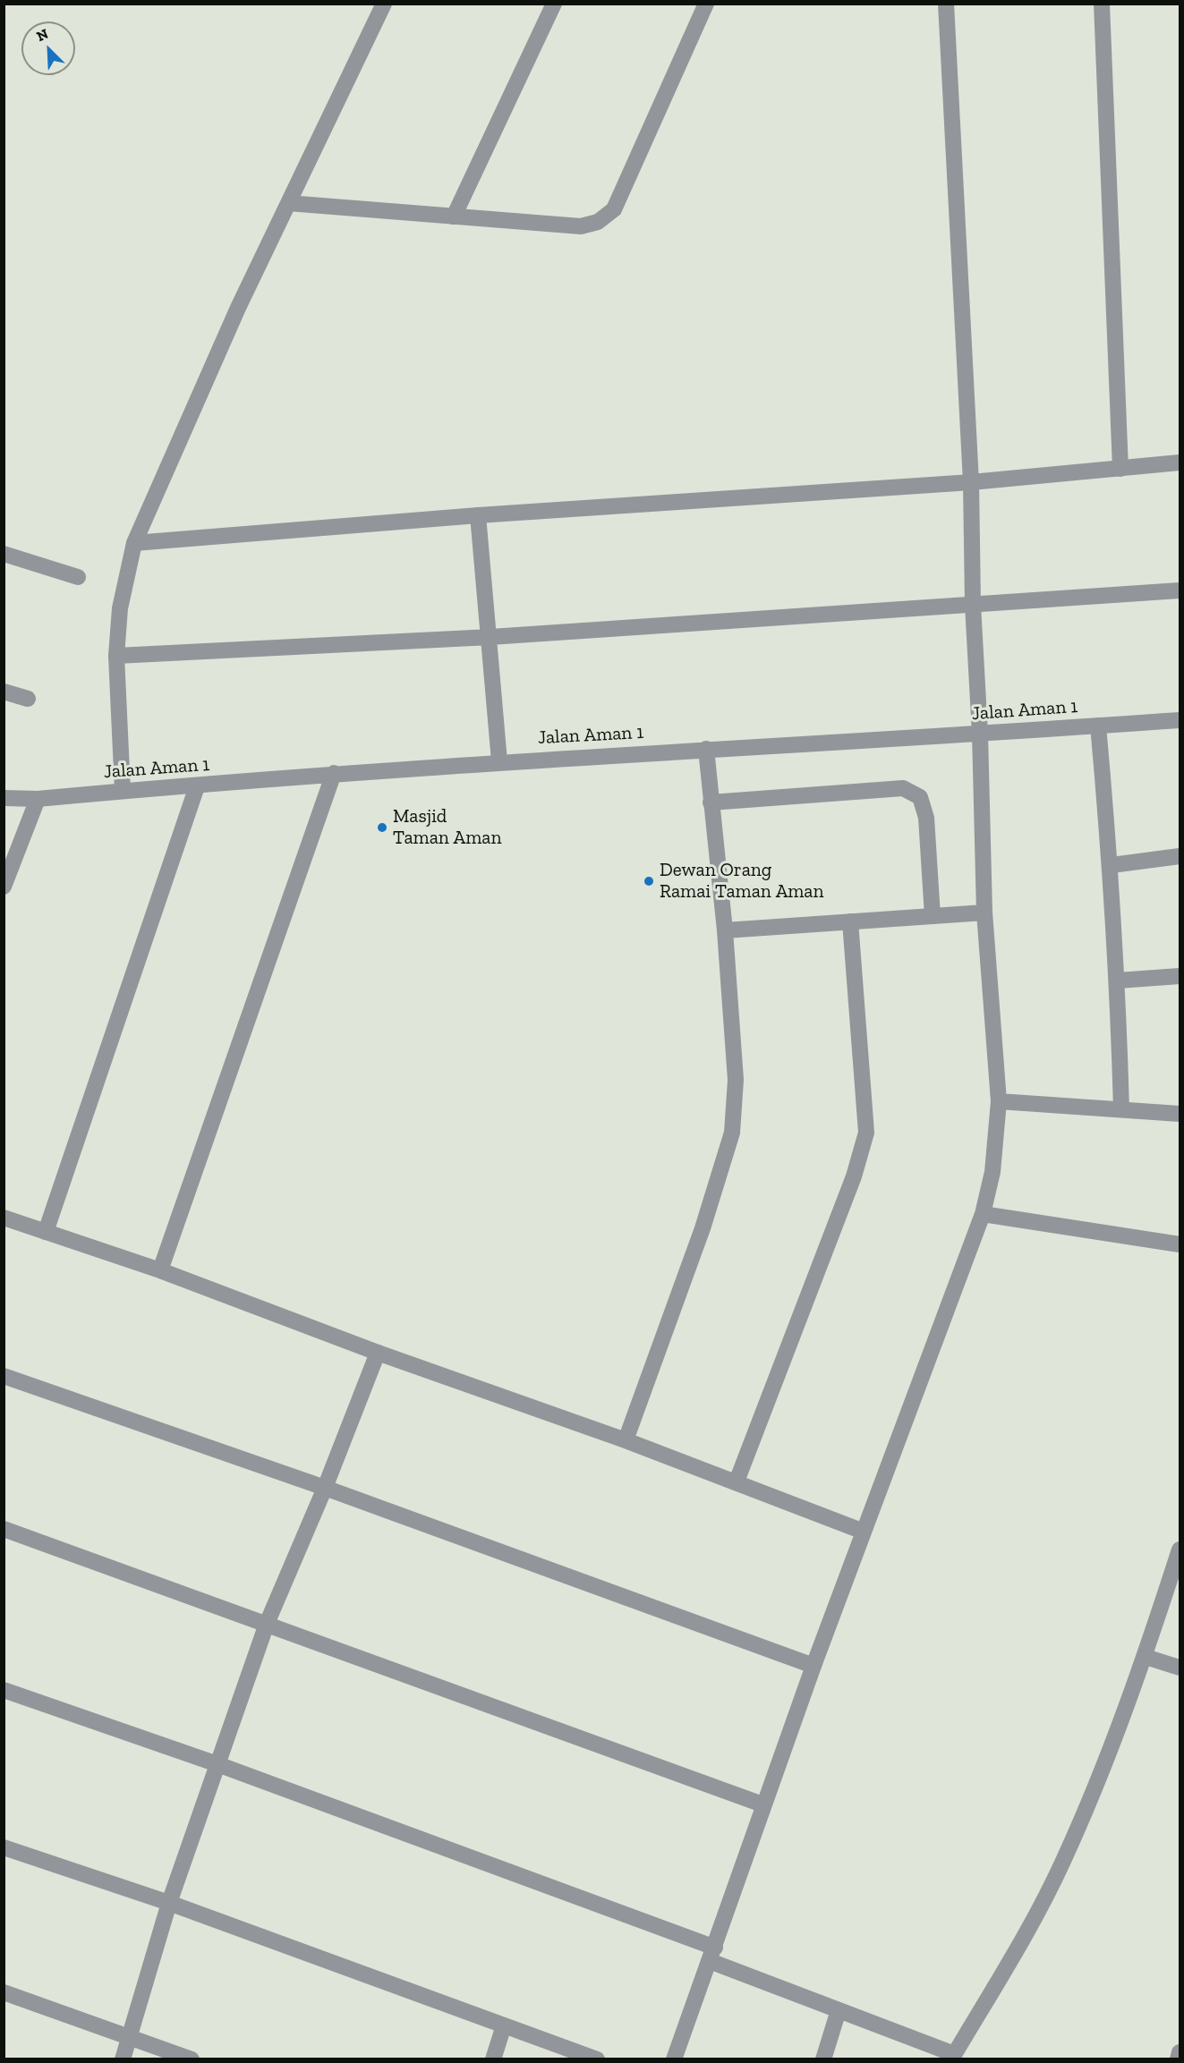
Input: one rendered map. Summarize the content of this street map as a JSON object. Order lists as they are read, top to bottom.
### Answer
{
  "streets": {
    "street": ["Jalan Aman 1"]
  },
  "places": ["Masjid Taman Aman", "Dewan Orang Ramai Taman Aman"],
  "north": "top left"
}
